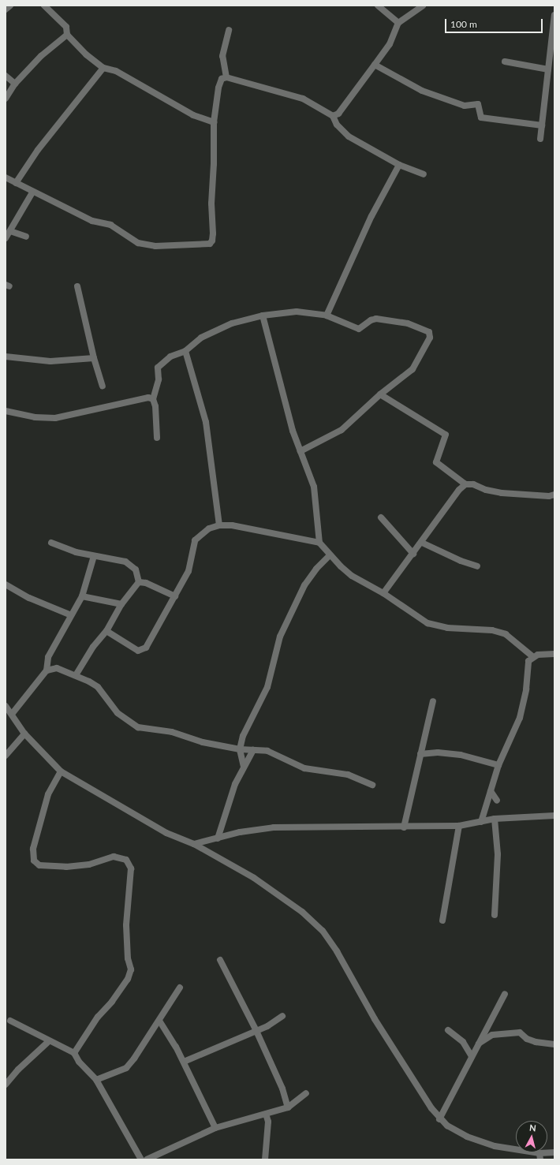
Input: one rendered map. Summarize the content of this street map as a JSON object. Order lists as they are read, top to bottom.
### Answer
{
  "scale_bar": "100 m",
  "north": "top"
}
